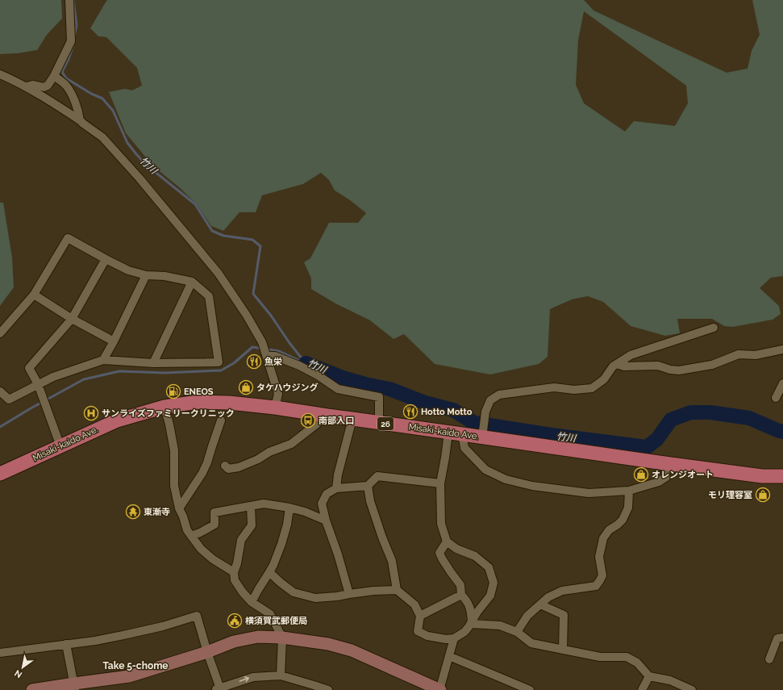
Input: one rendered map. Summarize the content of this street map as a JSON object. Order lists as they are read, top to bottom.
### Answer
{
  "streets": {
    "main road": ["26", "Misaki-kaido Ave."]
  },
  "districts": ["Take 5-chome"],
  "water": ["竹川"],
  "places": {
    "restaurant": ["魚栄", "Hotto Motto"],
    "shop": ["タケハウジング", "オレンジオート", "モリ理容室"],
    "fuel station": ["ENEOS"],
    "hospital": ["サンライズファミリークリニック"],
    "bus stop": ["南部入口"],
    "temple": ["東漸寺"],
    "public building": ["横須賀武郵便局"]
  },
  "north": "bottom left"
}
